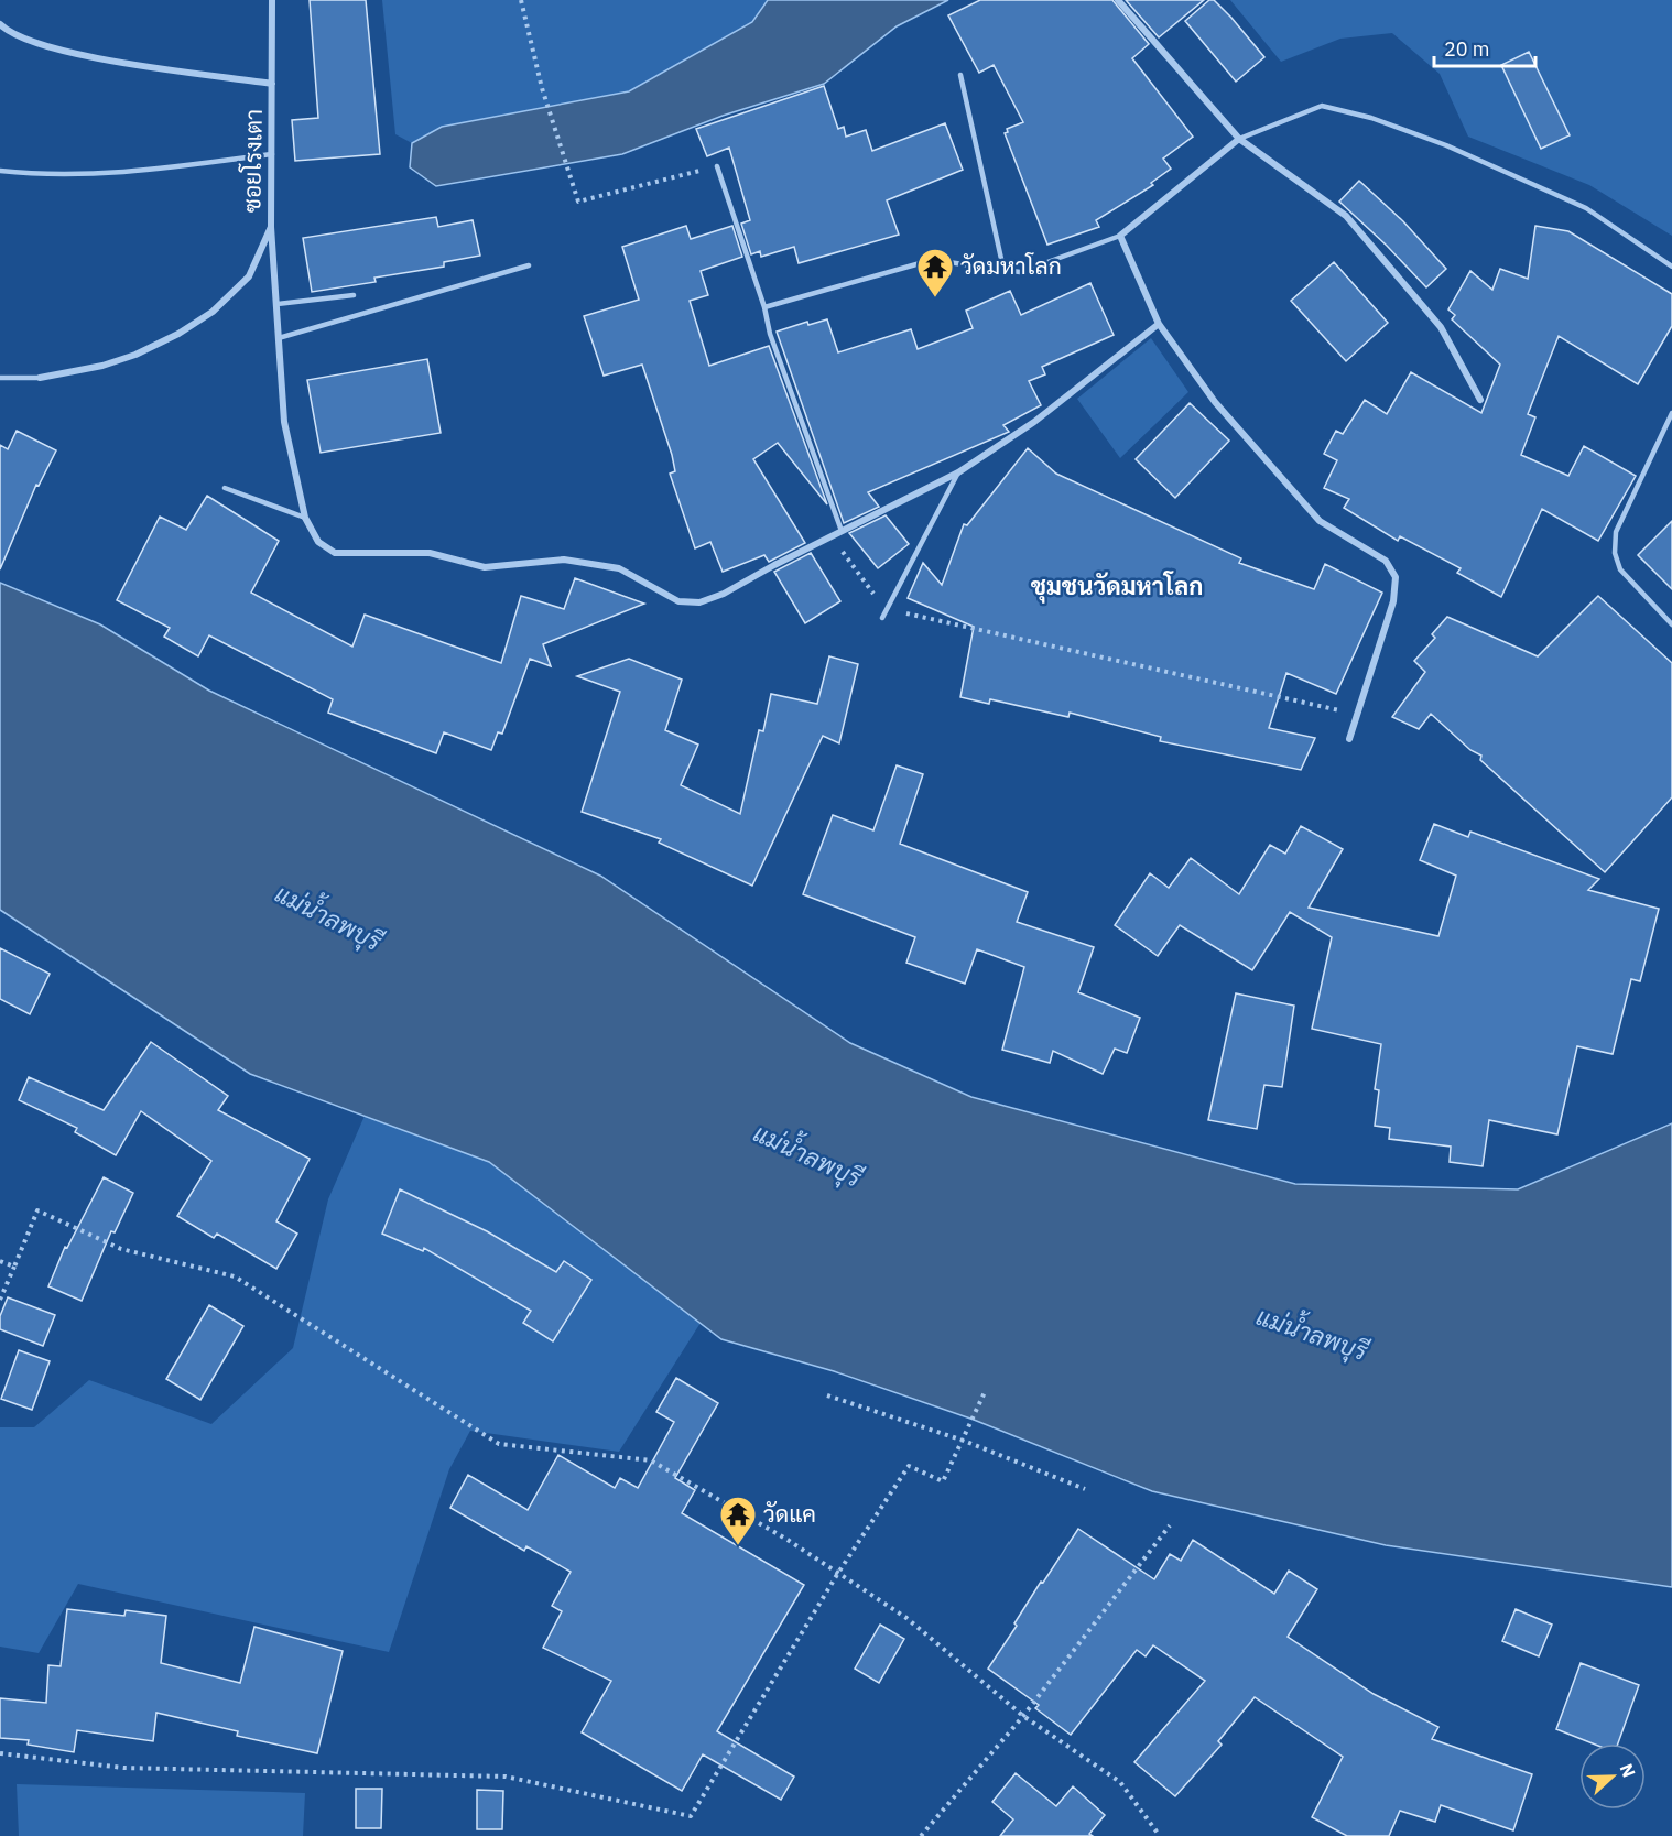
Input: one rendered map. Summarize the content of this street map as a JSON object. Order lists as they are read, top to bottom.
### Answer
{
  "streets": {
    "street": ["ซอยโรงเตา"]
  },
  "districts": ["ชุมชนวัดมหาโลก"],
  "water": ["แม่น้ำลพบุรี"],
  "places": {
    "temple": ["วัดมหาโลก", "วัดแค"]
  },
  "scale_bar": "20 m",
  "north": "right"
}
